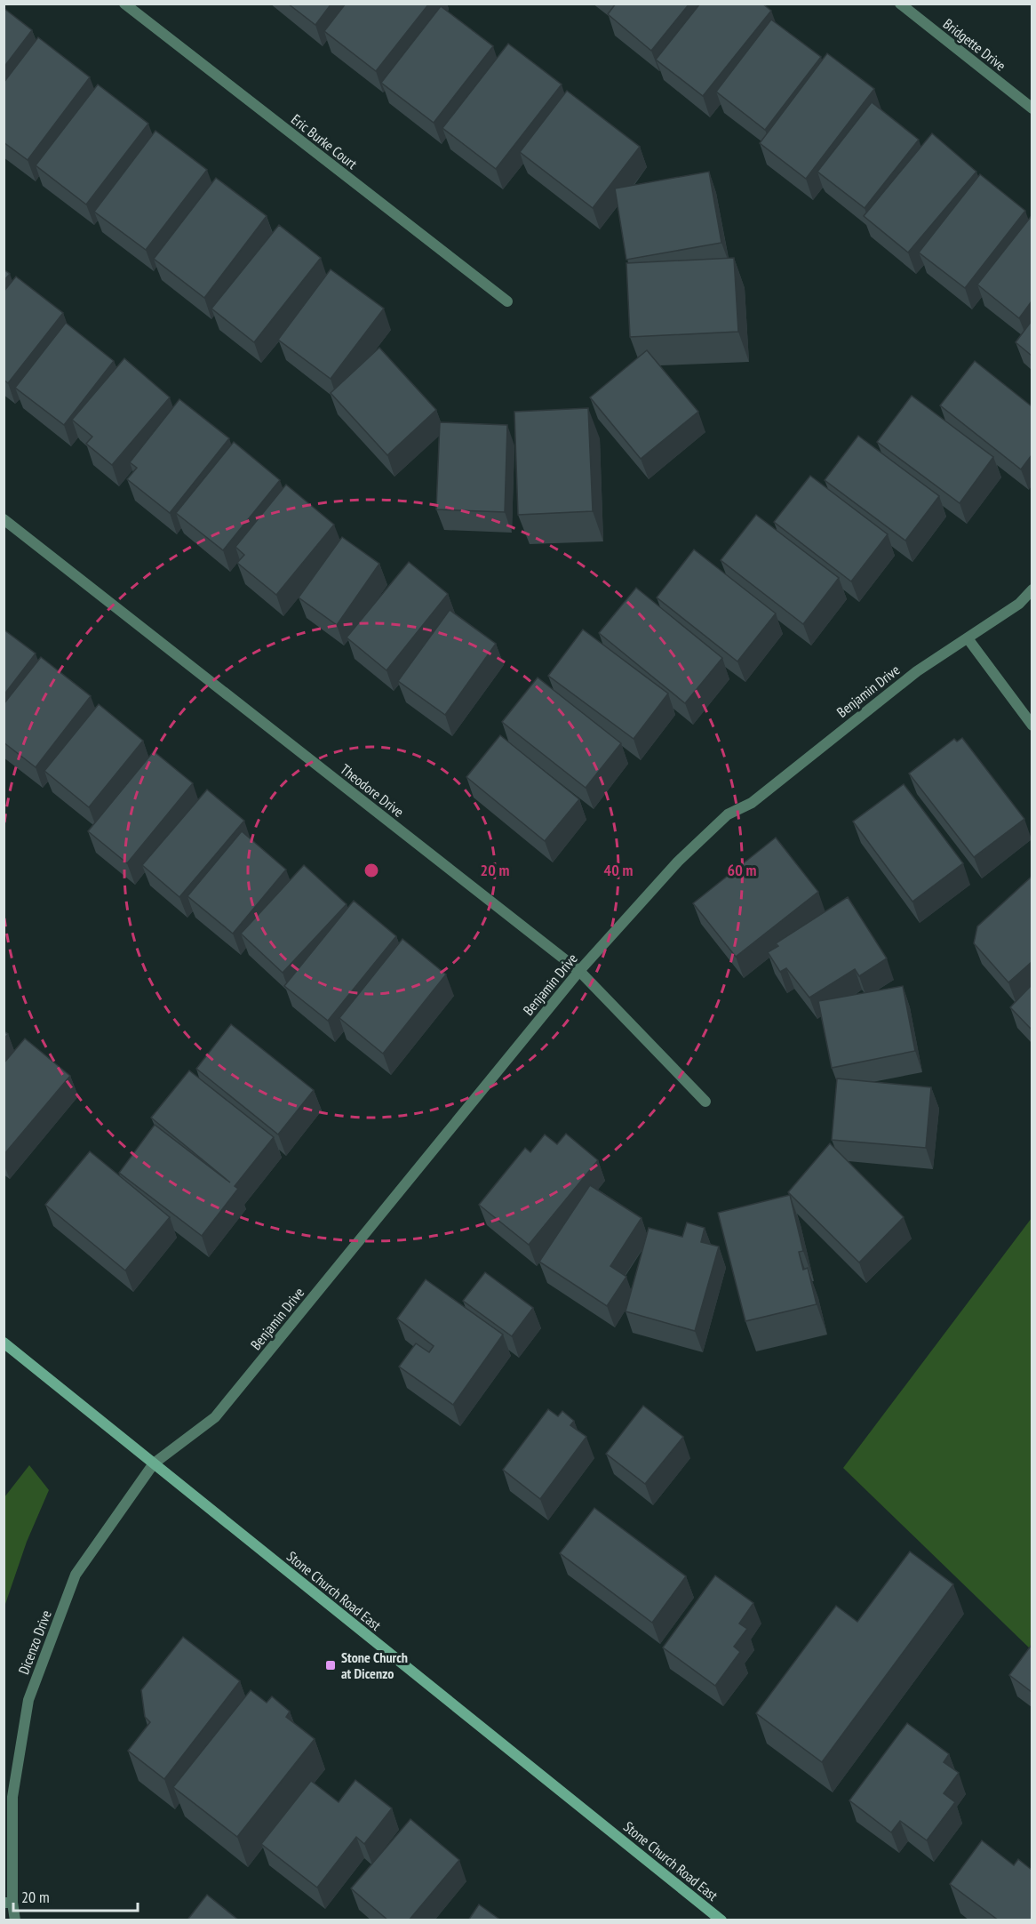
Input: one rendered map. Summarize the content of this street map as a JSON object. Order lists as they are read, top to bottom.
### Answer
{
  "streets": {
    "main road": ["Stone Church Road East"],
    "street": [
      "Bridgette Drive",
      "Eric Burke Court",
      "Benjamin Drive",
      "Theodore Drive",
      "Dicenzo Drive"
    ]
  },
  "crossings": [
    ["Benjamin Drive", "Theodore Drive"],
    ["Benjamin Drive", "Stone Church Road East"],
    ["Benjamin Drive", "Dicenzo Drive"],
    ["Stone Church Road East", "Dicenzo Drive"]
  ],
  "places": {
    "transit": ["Stone Church at Dicenzo"]
  },
  "scale_bar": "20 m",
  "rings": ["20 m", "40 m", "60 m"]
}
